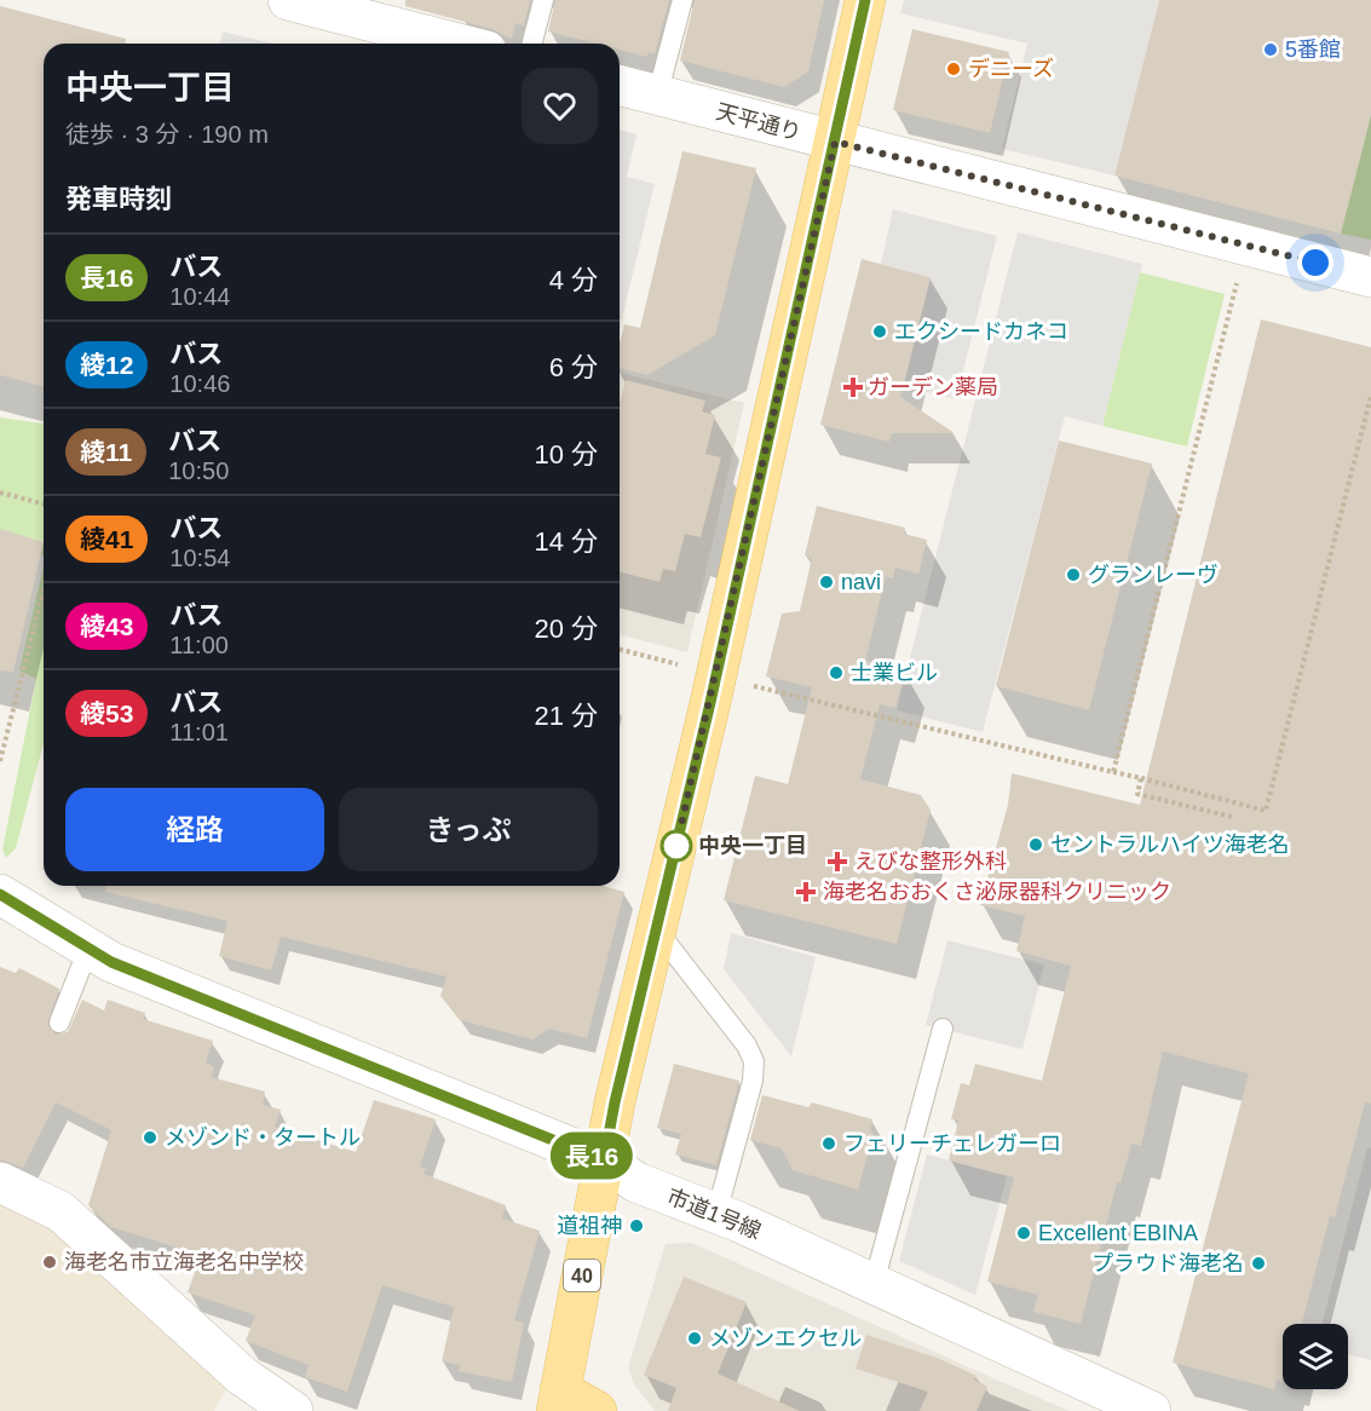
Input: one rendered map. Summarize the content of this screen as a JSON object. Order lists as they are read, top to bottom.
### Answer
{
  "streets": {
    "main road": ["40"],
    "street": ["天平通り", "市道1号線"]
  },
  "crossings": [
    ["天平通り", "40"],
    ["市道1号線", "40"]
  ],
  "places": {
    "other": [
      "5番館",
      "デニーズ",
      "エクシードカネコ",
      "グランレーヴ",
      "navi",
      "士業ビル",
      "セントラルハイツ海老名",
      "中央一丁目",
      "メゾンド・タートル",
      "フェリーチェレガーロ",
      "道祖神",
      "Excellent EBINA",
      "海老名市立海老名中学校",
      "プラウド海老名",
      "メゾンエクセル"
    ],
    "health": ["ガーデン薬局", "えびな整形外科", "海老名おおくさ泌尿器科クリニック"]
  },
  "lines": ["bus line 長16"],
  "page": {
    "on_map": "長16",
    "heading": [
      ["中央一丁目", "徒歩 · 3 分 · 190 m"],
      "発車時刻"
    ],
    "list": [
      {
        "mark": "長16",
        "name": "バス",
        "note": "10:44",
        "value": "4 分"
      },
      {
        "mark": "綾12",
        "name": "バス",
        "note": "10:46",
        "value": "6 分"
      },
      {
        "mark": "綾11",
        "name": "バス",
        "note": "10:50",
        "value": "10 分"
      },
      {
        "mark": "綾41",
        "name": "バス",
        "note": "10:54",
        "value": "14 分"
      },
      {
        "mark": "綾43",
        "name": "バス",
        "note": "11:00",
        "value": "20 分"
      },
      {
        "mark": "綾53",
        "name": "バス",
        "note": "11:01",
        "value": "21 分"
      }
    ],
    "buttons": ["経路", "きっぷ"]
  }
}
